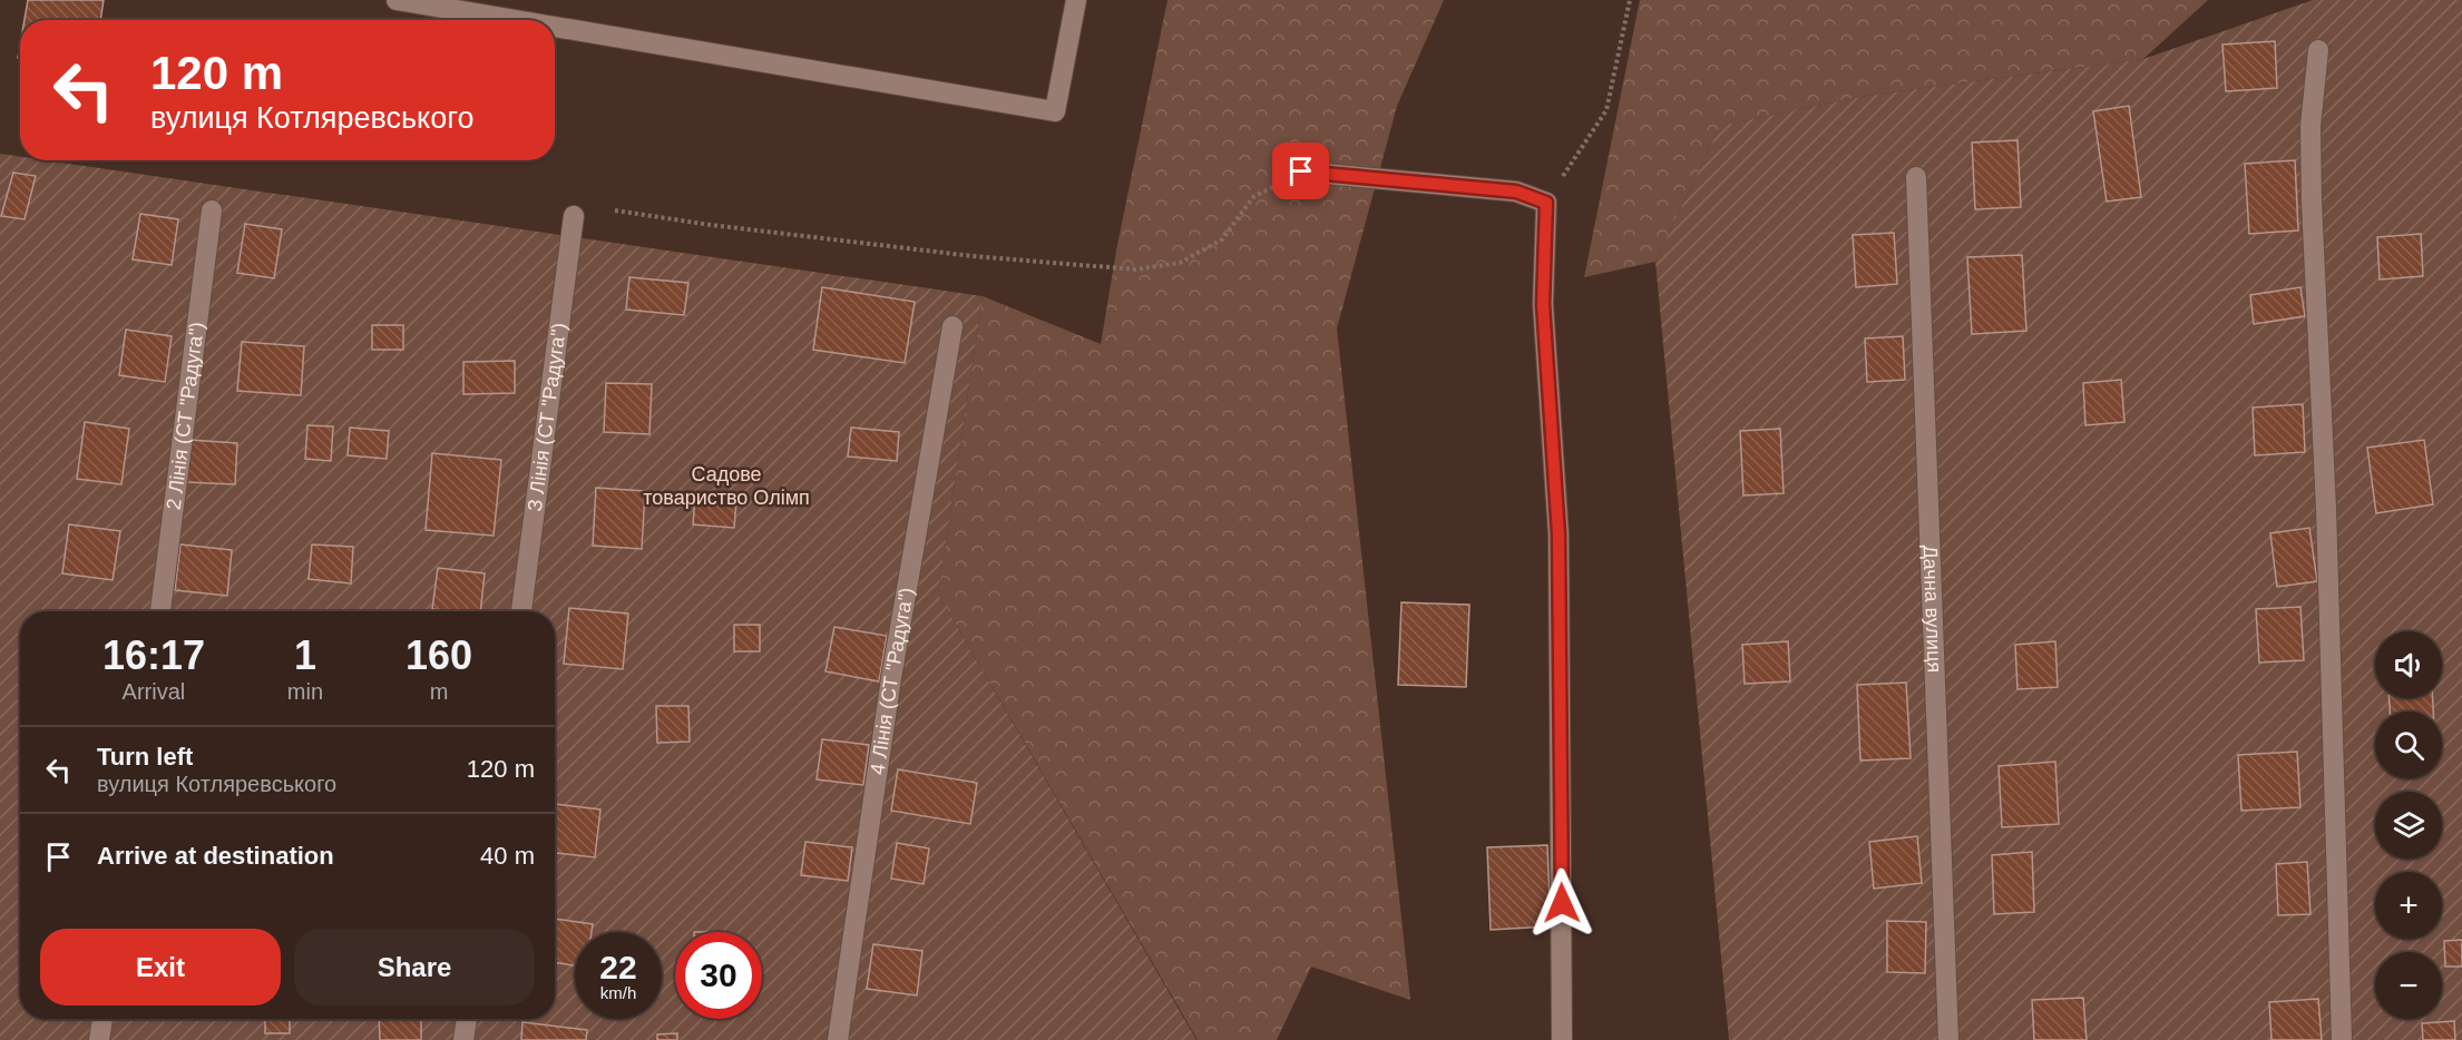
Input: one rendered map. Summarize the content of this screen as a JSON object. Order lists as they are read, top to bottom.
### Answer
{
  "streets": {
    "street": [
      "2 Лінія (СТ \"Радуга\")",
      "З Лінія (СТ \"Радуга\")",
      "Дачна вулиця",
      "4 Лінія (СТ \"Радуга\")"
    ]
  },
  "parks": ["Садове товариство Олімп"],
  "page": {
    "turn": ["120 m", "вулиця Котляревського"],
    "eta": [
      "16:17",
      "Arrival",
      "1",
      "min",
      "160",
      "m"
    ],
    "map_buttons": ["+", "−"],
    "list": [
      {
        "name": "Turn left",
        "note": "вулиця Котляревського",
        "value": "120 m"
      },
      {
        "name": "Arrive at destination",
        "value": "40 m"
      }
    ],
    "buttons": ["Exit", "Share"],
    "speed": "22 km/h",
    "limit": "30"
  }
}
